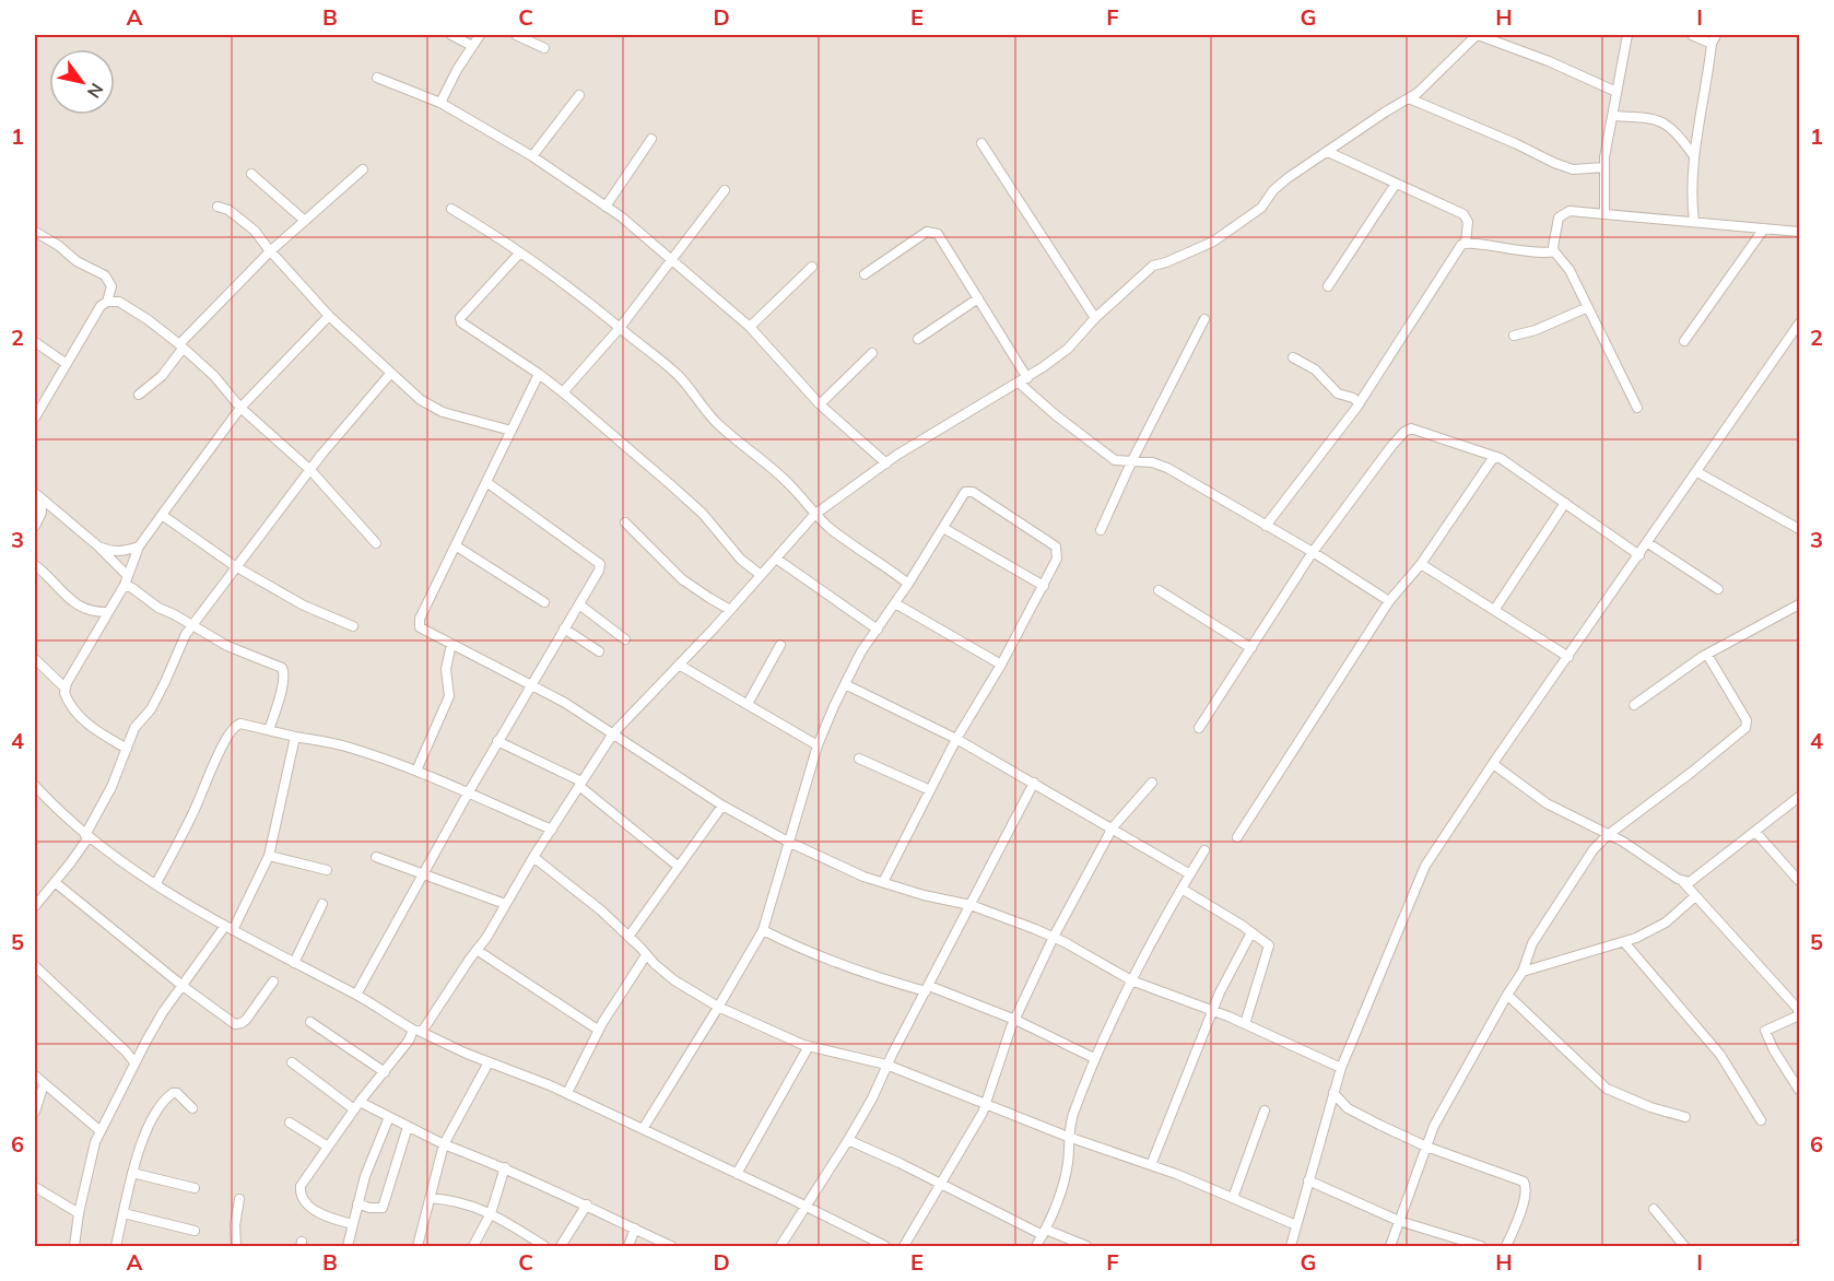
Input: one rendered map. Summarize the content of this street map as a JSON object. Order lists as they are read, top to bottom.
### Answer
{
  "north": "bottom right",
  "grid": {
    "columns": [
      "A",
      "B",
      "C",
      "D",
      "E",
      "F",
      "G",
      "H",
      "I"
    ],
    "rows": [
      "1",
      "2",
      "3",
      "4",
      "5",
      "6"
    ]
  }
}
